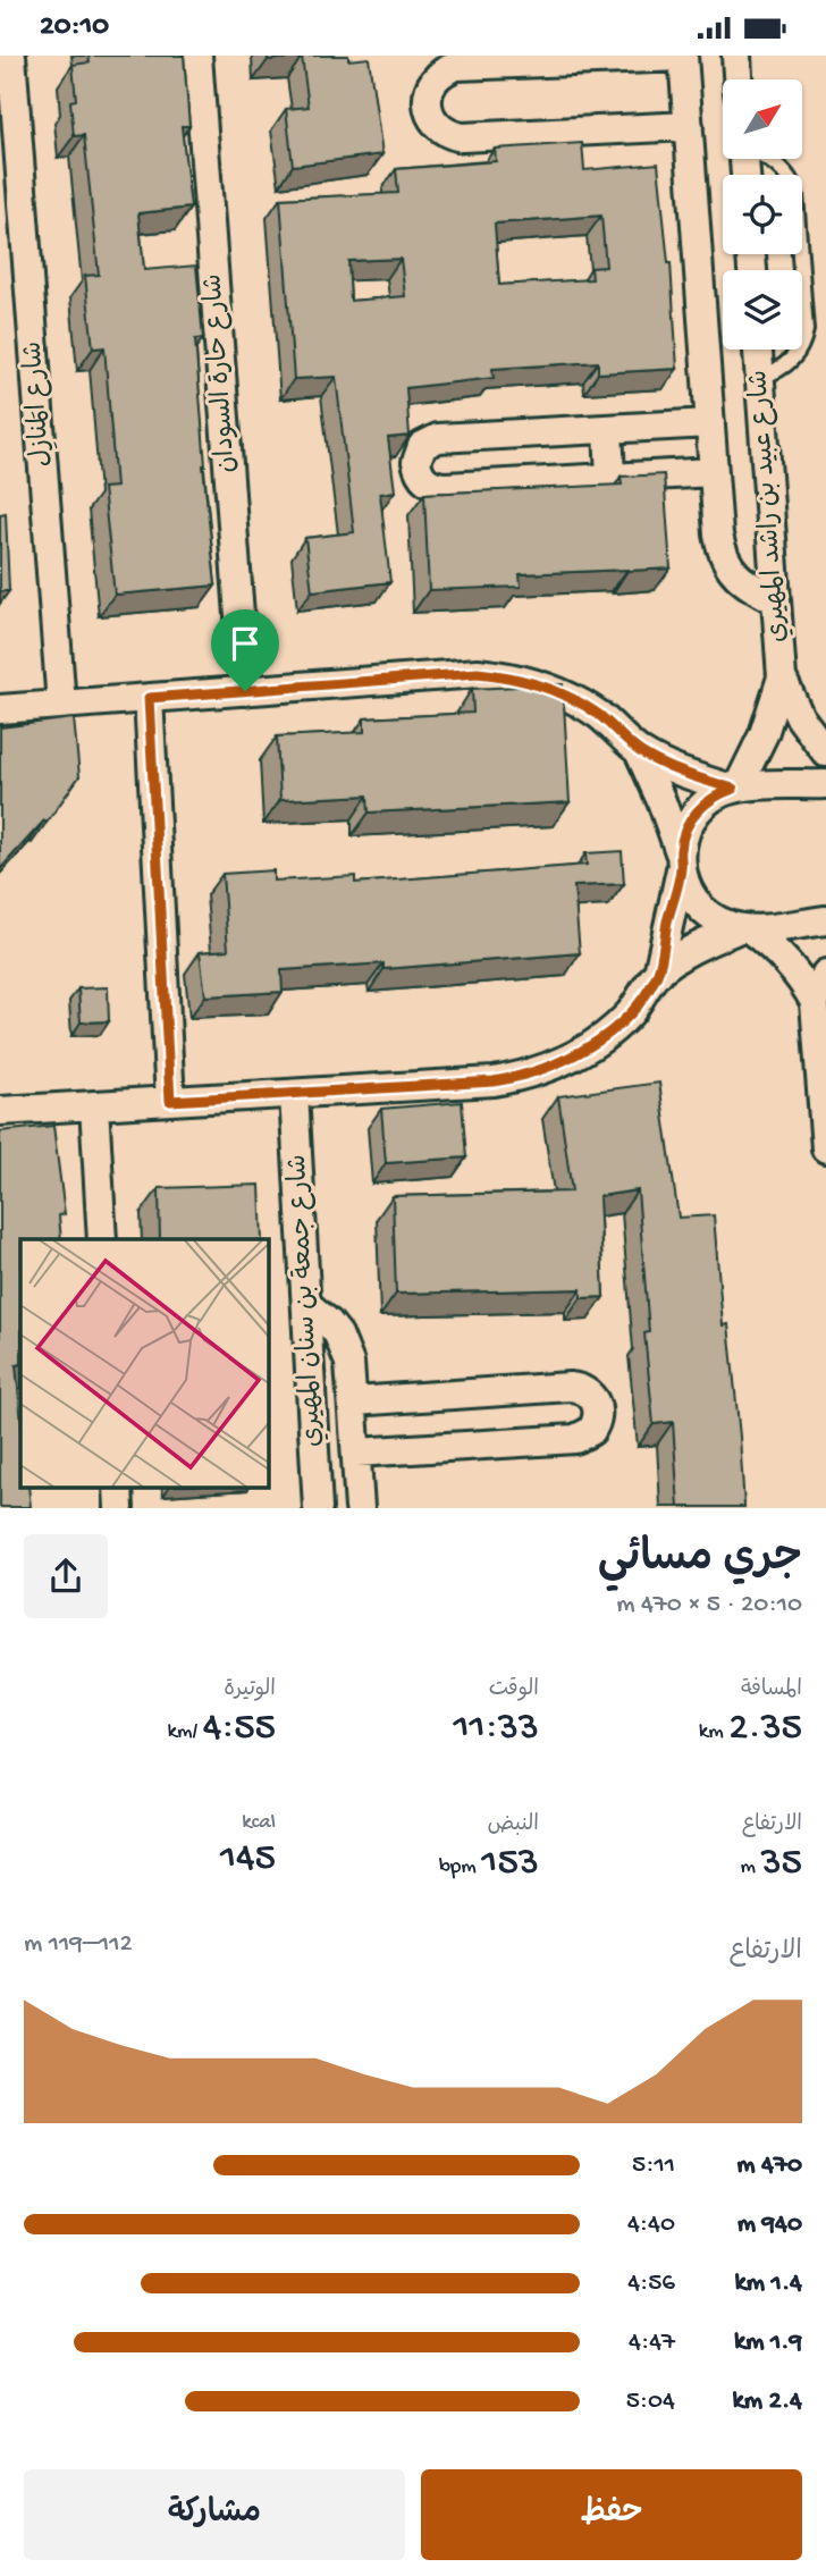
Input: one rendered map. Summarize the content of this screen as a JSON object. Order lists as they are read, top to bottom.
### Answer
{
  "streets": {
    "street": [
      "شارع حارة السودان",
      "شارع المَنازِل",
      "شارع عبيد بن راشد المهيري",
      "شارع جمعة بن سنان المهيري"
    ]
  },
  "north": "top right",
  "page": {
    "status": "20:10",
    "heading": ["جري مسائي", "20:10 · 5 × 470 m"],
    "stats": [
      ["المسافة", "2.35 km"],
      ["الوقت", "11:33"],
      ["الوتيرة", "4:55 /km"],
      ["الارتفاع", "35 m"],
      ["النبض", "153 bpm"],
      ["kcal", "145"]
    ],
    "chart": ["الارتفاع", "112–119 m"],
    "list": [
      {
        "name": "470 m",
        "note": "5:11"
      },
      {
        "name": "940 m",
        "note": "4:40"
      },
      {
        "name": "1.4 km",
        "note": "4:56"
      },
      {
        "name": "1.9 km",
        "note": "4:47"
      },
      {
        "name": "2.4 km",
        "note": "5:04"
      }
    ],
    "buttons": ["حفظ", "مشاركة"]
  }
}
